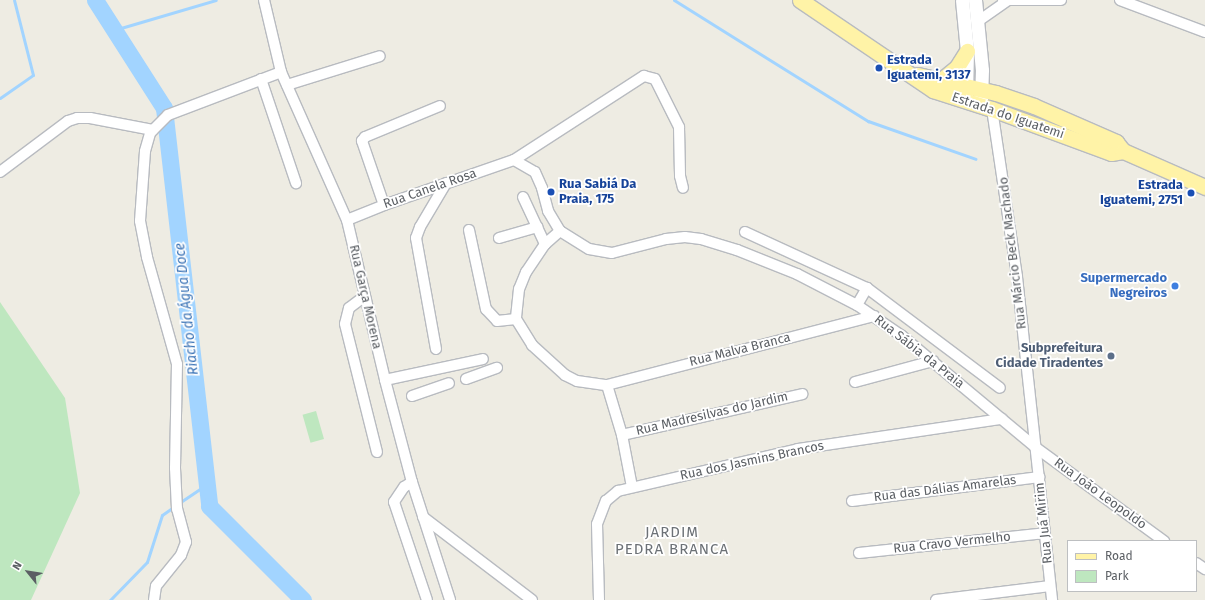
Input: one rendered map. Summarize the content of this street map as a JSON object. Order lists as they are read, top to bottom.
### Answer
{
  "streets": {
    "main road": ["Estrada do Iguatemi", "Rua Márcio Beck Machado"],
    "street": [
      "Rua Canela Rosa",
      "Rua Garça Morena",
      "Rua Malva Branca",
      "Rua Sábia da Praia",
      "Rua Madresilvas do Jardim",
      "Rua dos Jasmins Brancos",
      "Rua das Dálias Amarelas",
      "Rua João Leopoldo",
      "Rua Juá Mirim",
      "Rua Cravo Vermelho"
    ]
  },
  "crossings": [
    ["Estrada do Iguatemi", "Rua Márcio Beck Machado"],
    ["Rua Canela Rosa", "Rua Garça Morena"],
    ["Rua Canela Rosa", "Rua Sábia da Praia"],
    ["Rua Márcio Beck Machado", "Rua Sábia da Praia"],
    ["Rua Márcio Beck Machado", "Rua João Leopoldo"],
    ["Rua Márcio Beck Machado", "Rua Juá Mirim"],
    ["Rua Malva Branca", "Rua Sábia da Praia"],
    ["Rua Sábia da Praia", "Rua dos Jasmins Brancos"],
    ["Rua Sábia da Praia", "Rua João Leopoldo"],
    ["Rua Sábia da Praia", "Rua Juá Mirim"],
    ["Rua das Dálias Amarelas", "Rua Juá Mirim"],
    ["Rua João Leopoldo", "Rua Juá Mirim"],
    ["Rua Juá Mirim", "Rua Cravo Vermelho"]
  ],
  "districts": ["JARDIM PEDRA BRANCA"],
  "water": ["Riacho da Água Doce"],
  "places": [
    "Estrada Iguatemi, 3137",
    "Rua Sabiá Da Praia, 175",
    "Estrada Iguatemi, 2751",
    "Supermercado Negreiros",
    "Subprefeitura Cidade Tiradentes"
  ],
  "legend": ["Road", "Park"],
  "north": "top left"
}
